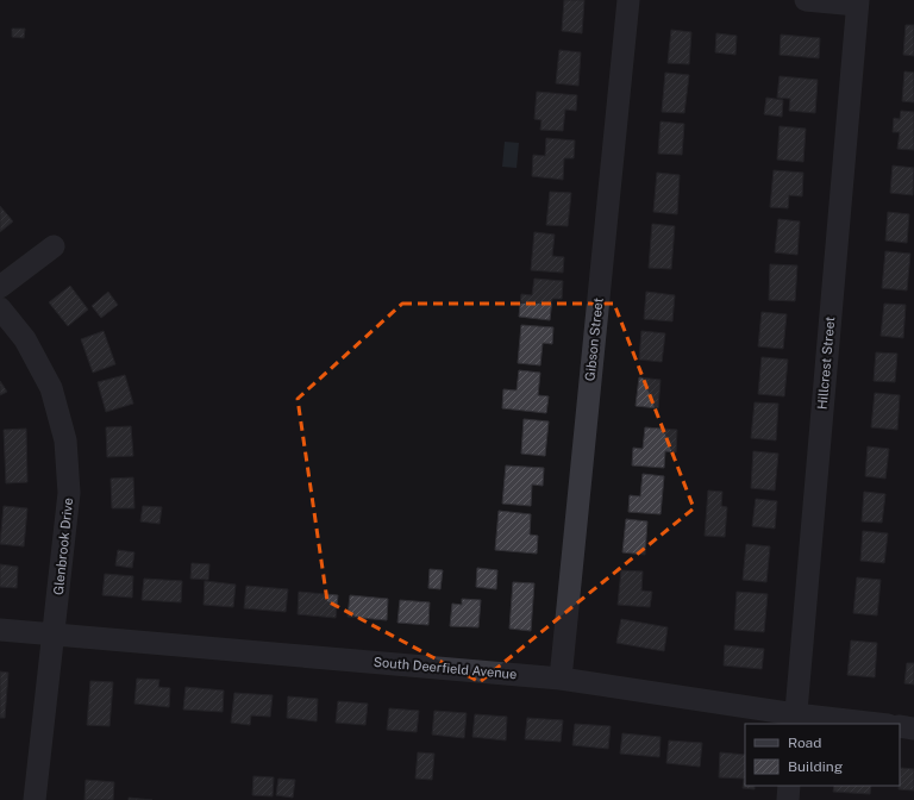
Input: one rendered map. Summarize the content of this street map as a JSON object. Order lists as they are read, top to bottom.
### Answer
{
  "streets": {
    "street": [
      "Gibson Street",
      "Hillcrest Street",
      "Glenbrook Drive",
      "South Deerfield Avenue"
    ]
  },
  "crossings": [
    ["Gibson Street", "South Deerfield Avenue"],
    ["Hillcrest Street", "South Deerfield Avenue"],
    ["Glenbrook Drive", "South Deerfield Avenue"]
  ],
  "legend": ["Road", "Building"]
}
